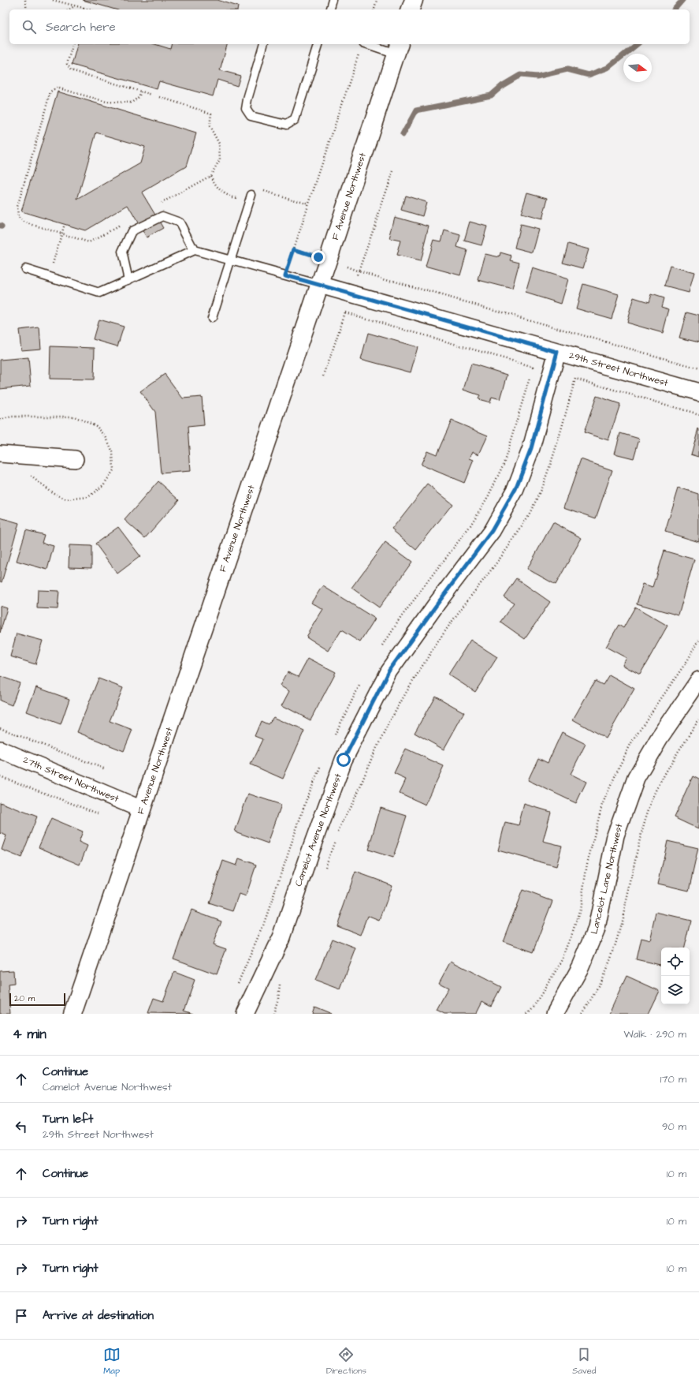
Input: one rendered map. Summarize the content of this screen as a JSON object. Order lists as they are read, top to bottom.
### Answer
{
  "streets": {
    "main road": ["F Avenue Northwest"],
    "street": [
      "29th Street Northwest",
      "27th Street Northwest",
      "Camelot Avenue Northwest",
      "Lancelot Lane Northwest"
    ]
  },
  "crossings": [
    ["F Avenue Northwest", "29th Street Northwest"],
    ["F Avenue Northwest", "27th Street Northwest"],
    ["29th Street Northwest", "Camelot Avenue Northwest"]
  ],
  "scale_bar": "20 m",
  "north": "right",
  "page": {
    "search": "Search here",
    "scale": "20 m",
    "heading": ["4 min", "Walk · 290 m"],
    "list": [
      ["Continue", "Camelot Avenue Northwest", "170 m"],
      ["Turn left", "29th Street Northwest", "90 m"],
      ["Continue", "10 m"],
      ["Turn right", "10 m"],
      ["Turn right", "10 m"],
      "Arrive at destination"
    ],
    "nav": ["Map", "Directions", "Saved"]
  }
}
